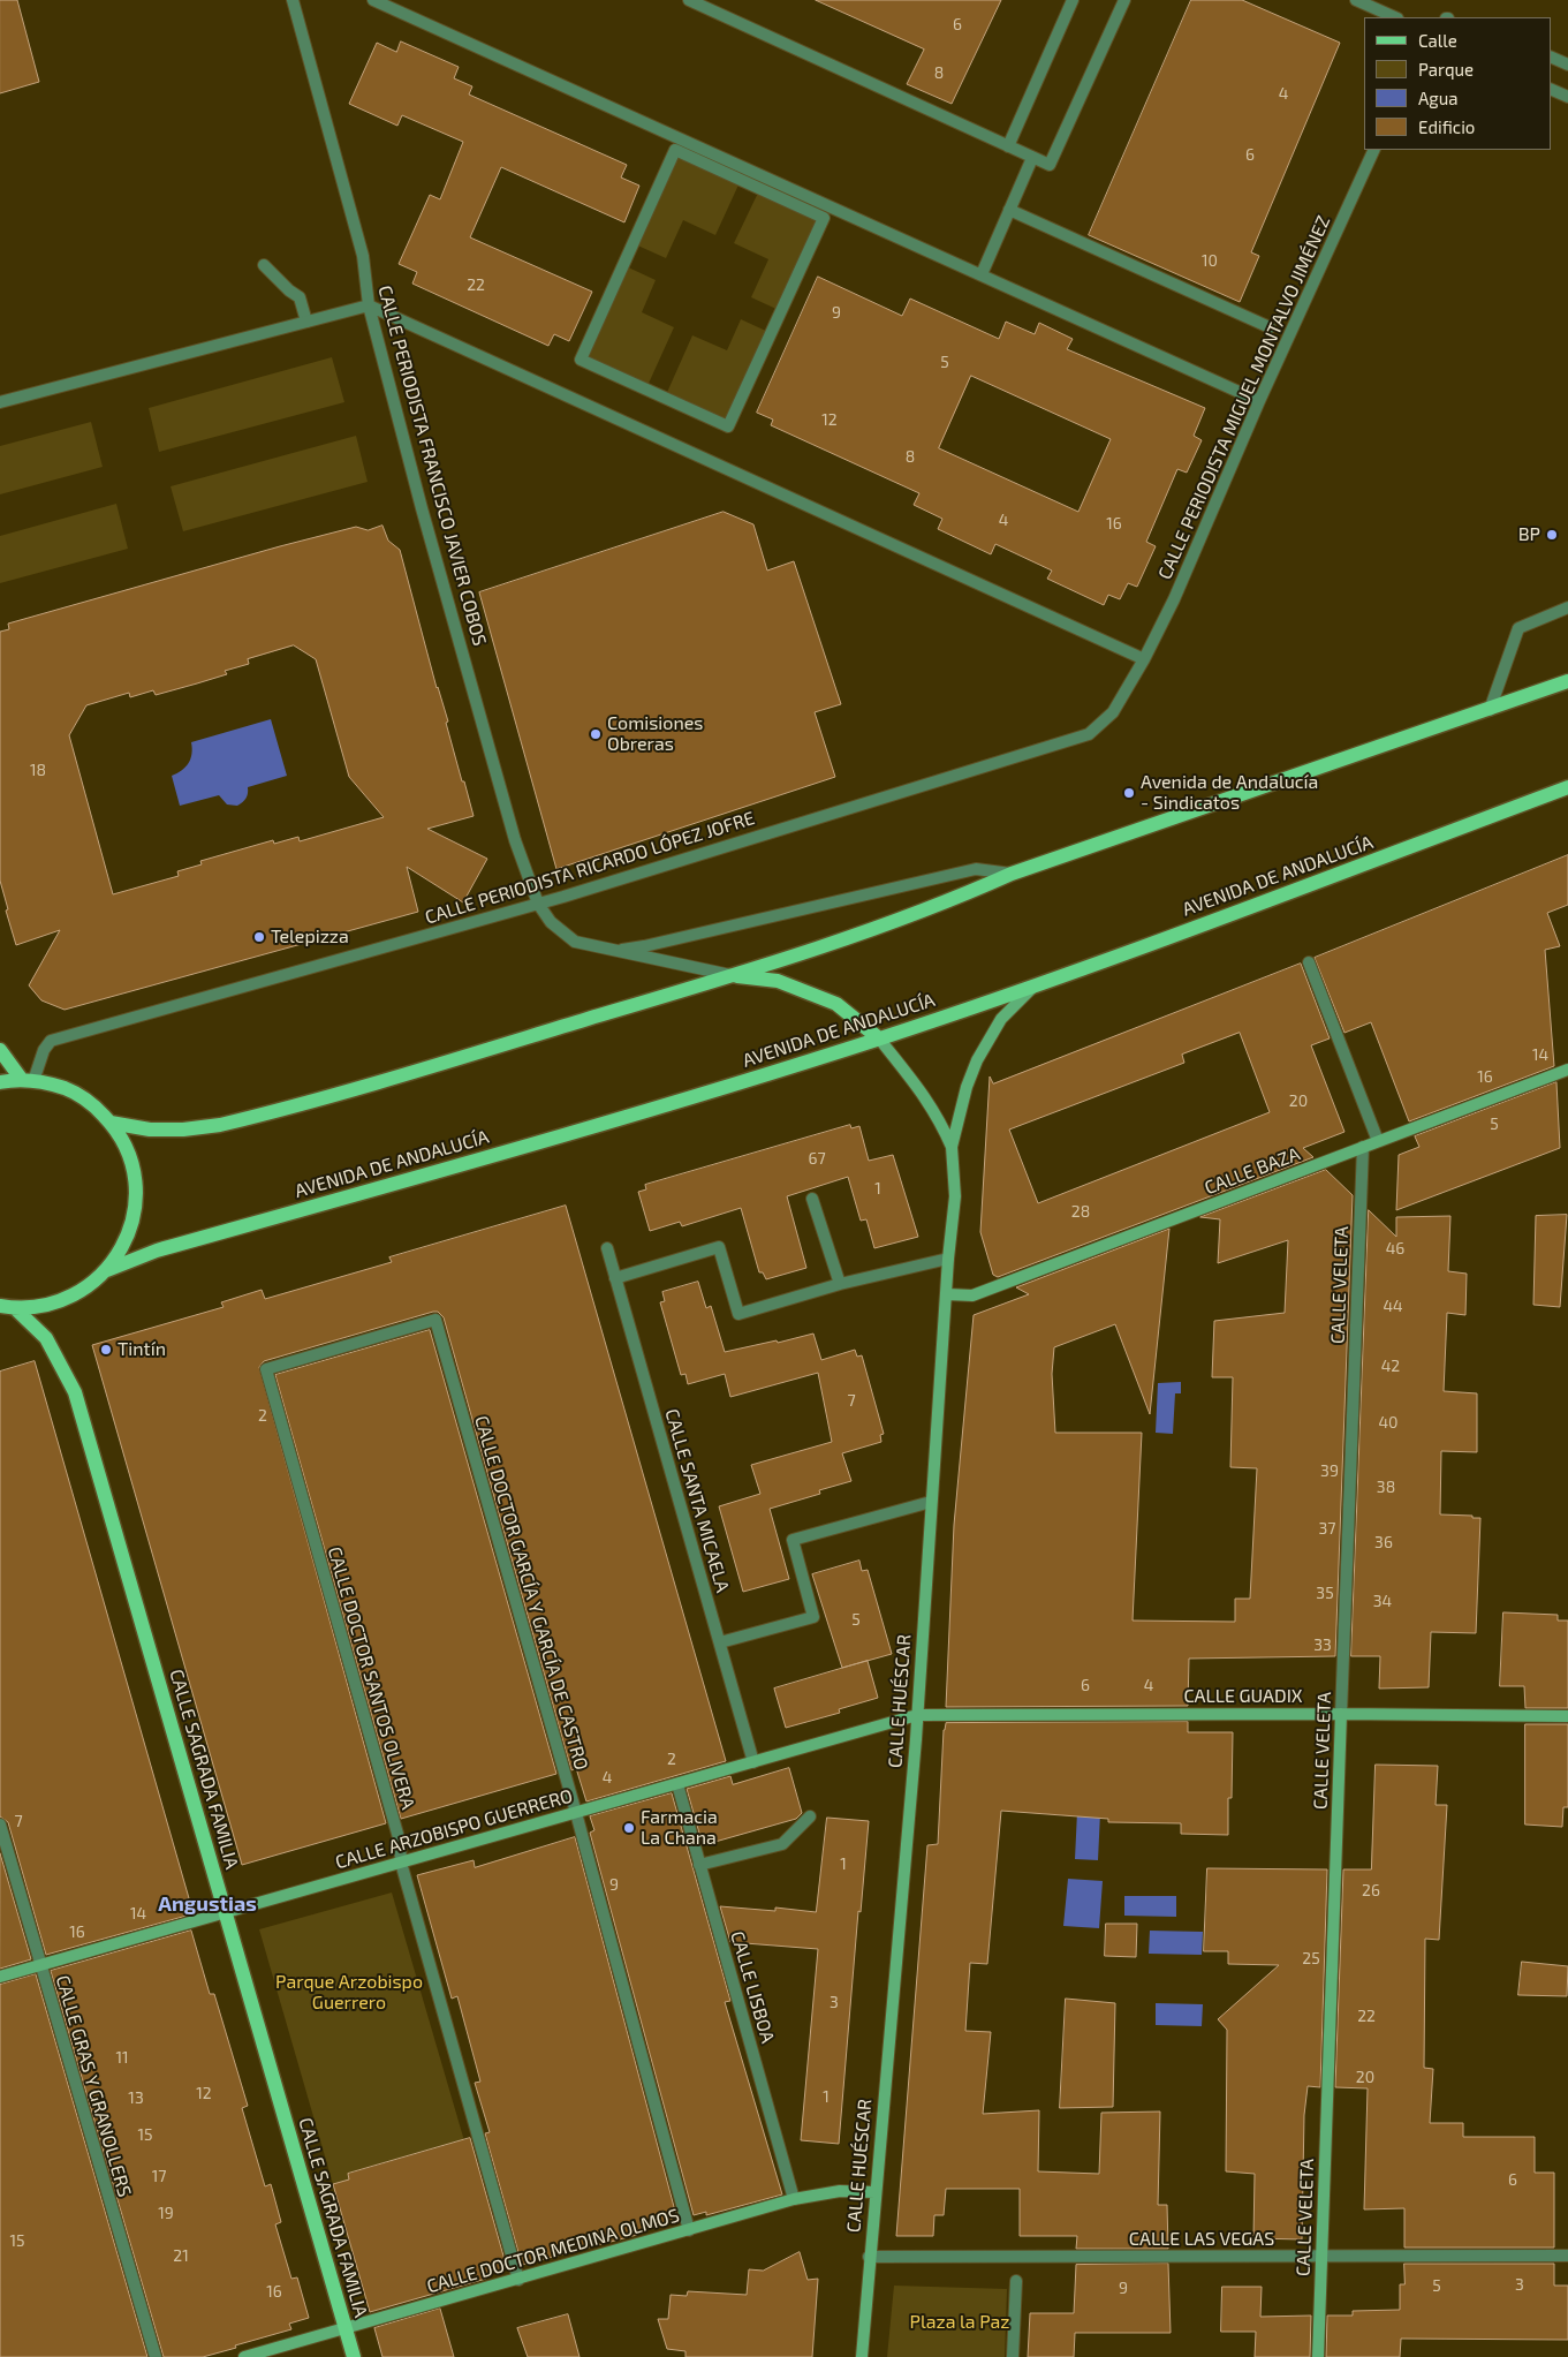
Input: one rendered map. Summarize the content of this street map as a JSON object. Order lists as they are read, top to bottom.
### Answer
{
  "streets": {
    "main road": ["AVENIDA DE ANDALUCÍA", "CALLE SAGRADA FAMILIA"],
    "street": [
      "CALLE PERIODISTA MIGUEL MONTALVO JIMÉNEZ",
      "CALLE PERIODISTA FRANCISCO JAVIER COBOS",
      "CALLE PERIODISTA RICARDO LÓPEZ JOFRE",
      "CALLE BAZA",
      "CALLE VELETA",
      "CALLE SANTA MICAELA",
      "CALLE DOCTOR GARCÍA Y GARCÍA DE CASTRO",
      "CALLE DOCTOR SANTOS OLIVERA",
      "CALLE GUADIX",
      "CALLE HUÉSCAR",
      "CALLE ARZOBISPO GUERRERO",
      "CALLE LISBOA",
      "CALLE GRAS Y GRANOLLERS",
      "CALLE LAS VEGAS",
      "CALLE DOCTOR MEDINA OLMOS"
    ]
  },
  "crossings": [
    ["CALLE PERIODISTA MIGUEL MONTALVO JIMÉNEZ", "CALLE PERIODISTA RICARDO LÓPEZ JOFRE"],
    ["CALLE PERIODISTA FRANCISCO JAVIER COBOS", "CALLE PERIODISTA RICARDO LÓPEZ JOFRE"],
    ["AVENIDA DE ANDALUCÍA", "CALLE HUÉSCAR"],
    ["CALLE BAZA", "CALLE VELETA"],
    ["CALLE BAZA", "CALLE HUÉSCAR"],
    ["CALLE VELETA", "CALLE GUADIX"],
    ["CALLE VELETA", "CALLE LAS VEGAS"],
    ["CALLE SANTA MICAELA", "CALLE ARZOBISPO GUERRERO"],
    ["CALLE DOCTOR GARCÍA Y GARCÍA DE CASTRO", "CALLE DOCTOR SANTOS OLIVERA"],
    ["CALLE DOCTOR GARCÍA Y GARCÍA DE CASTRO", "CALLE ARZOBISPO GUERRERO"],
    ["CALLE DOCTOR GARCÍA Y GARCÍA DE CASTRO", "CALLE DOCTOR MEDINA OLMOS"],
    ["CALLE DOCTOR SANTOS OLIVERA", "CALLE ARZOBISPO GUERRERO"],
    ["CALLE DOCTOR SANTOS OLIVERA", "CALLE DOCTOR MEDINA OLMOS"],
    ["CALLE GUADIX", "CALLE HUÉSCAR"],
    ["CALLE GUADIX", "CALLE ARZOBISPO GUERRERO"],
    ["CALLE HUÉSCAR", "CALLE ARZOBISPO GUERRERO"],
    ["CALLE HUÉSCAR", "CALLE LAS VEGAS"],
    ["CALLE HUÉSCAR", "CALLE DOCTOR MEDINA OLMOS"],
    ["CALLE SAGRADA FAMILIA", "CALLE ARZOBISPO GUERRERO"],
    ["CALLE SAGRADA FAMILIA", "CALLE DOCTOR MEDINA OLMOS"],
    ["CALLE ARZOBISPO GUERRERO", "CALLE LISBOA"],
    ["CALLE ARZOBISPO GUERRERO", "CALLE GRAS Y GRANOLLERS"],
    ["CALLE LISBOA", "CALLE DOCTOR MEDINA OLMOS"]
  ],
  "districts": ["Angustias"],
  "parks": ["Parque Arzobispo Guerrero", "Plaza la Paz"],
  "places": [
    "BP",
    "Comisiones Obreras",
    "Avenida de Andalucía - Sindicatos",
    "Telepizza",
    "Tintín",
    "Farmacia La Chana"
  ],
  "house_numbers": [
    "6",
    "8",
    "4",
    "6",
    "10",
    "22",
    "9",
    "5",
    "12",
    "8",
    "4",
    "16",
    "18",
    "14",
    "16",
    "20",
    "5",
    "67",
    "1",
    "28",
    "46",
    "44",
    "42",
    "7",
    "2",
    "40",
    "39",
    "38",
    "37",
    "36",
    "35",
    "34",
    "5",
    "33",
    "6",
    "4",
    "2",
    "4",
    "7",
    "1",
    "9",
    "26",
    "14",
    "16",
    "25",
    "3",
    "22",
    "11",
    "20",
    "12",
    "1",
    "13",
    "15",
    "17",
    "6",
    "19",
    "15",
    "21",
    "3",
    "5",
    "9",
    "16"
  ],
  "legend": [
    "Calle",
    "Parque",
    "Agua",
    "Edificio"
  ]
}
